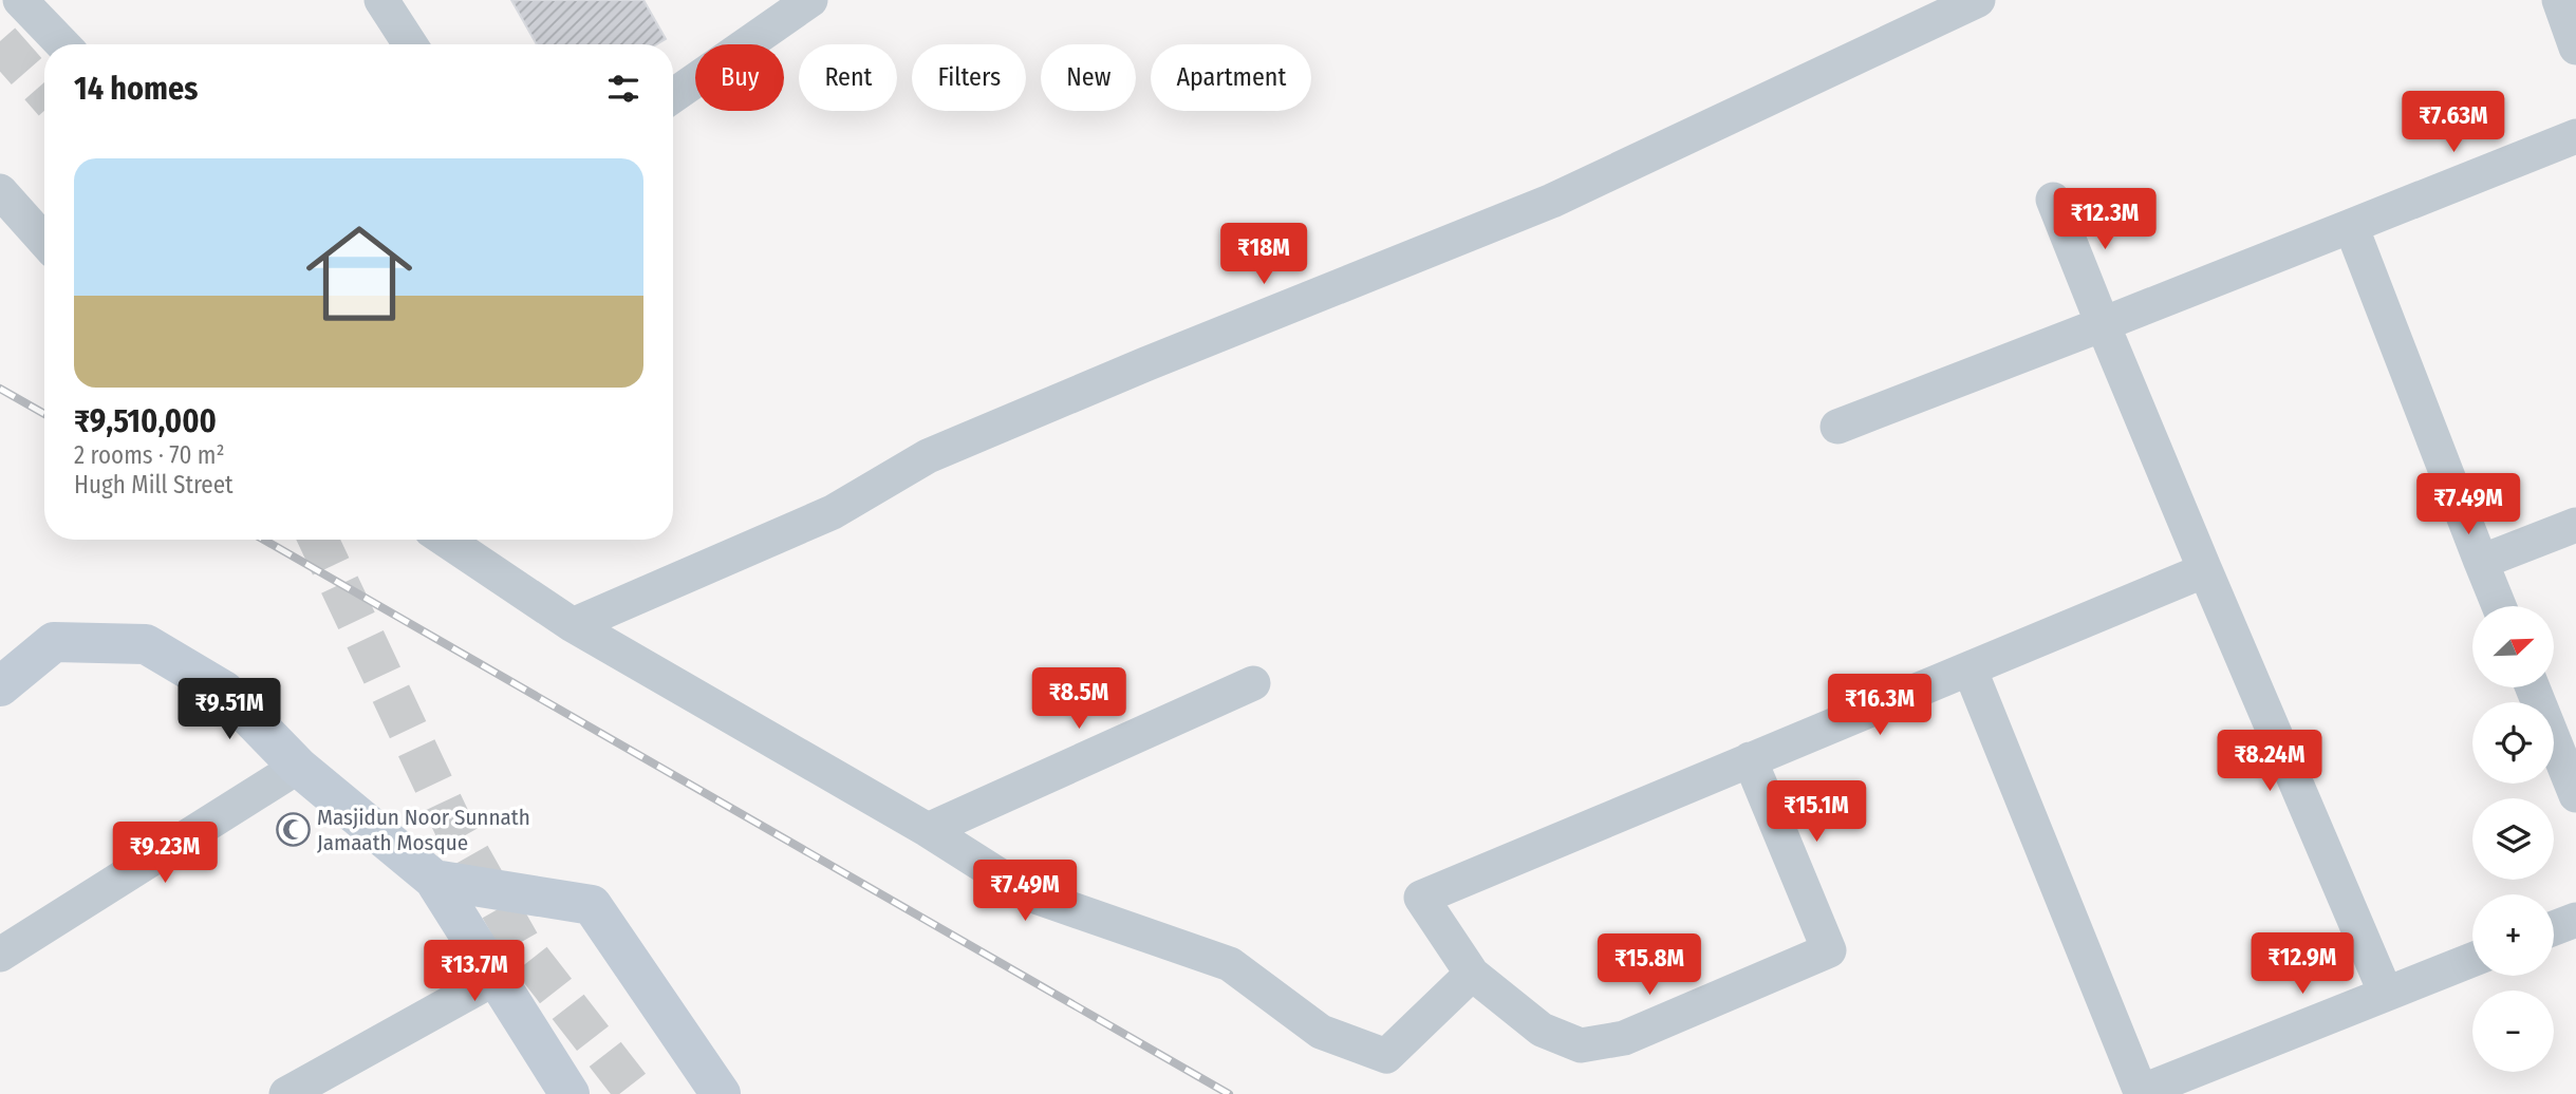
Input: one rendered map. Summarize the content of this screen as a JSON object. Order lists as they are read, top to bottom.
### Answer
{
  "places": {
    "mosque": ["Masjidun Noor Sunnath Jamaath Mosque"]
  },
  "north": "top right",
  "page": {
    "chip": [
      "Buy",
      "Rent",
      "Filters",
      "New",
      "Apartment"
    ],
    "heading": "14 homes",
    "price": [
      "₹7.63M",
      "₹12.3M",
      "₹18M",
      "₹7.49M",
      "₹8.5M",
      "₹16.3M",
      "₹9.51M",
      "₹8.24M",
      "₹15.1M",
      "₹9.23M",
      "₹7.49M",
      "₹12.9M",
      "₹15.8M",
      "₹13.7M"
    ],
    "list": [
      {
        "name": "₹9,510,000",
        "note": "2 rooms · 70 m² · Hugh Mill Street"
      }
    ],
    "map_buttons": ["+", "−"]
  }
}
